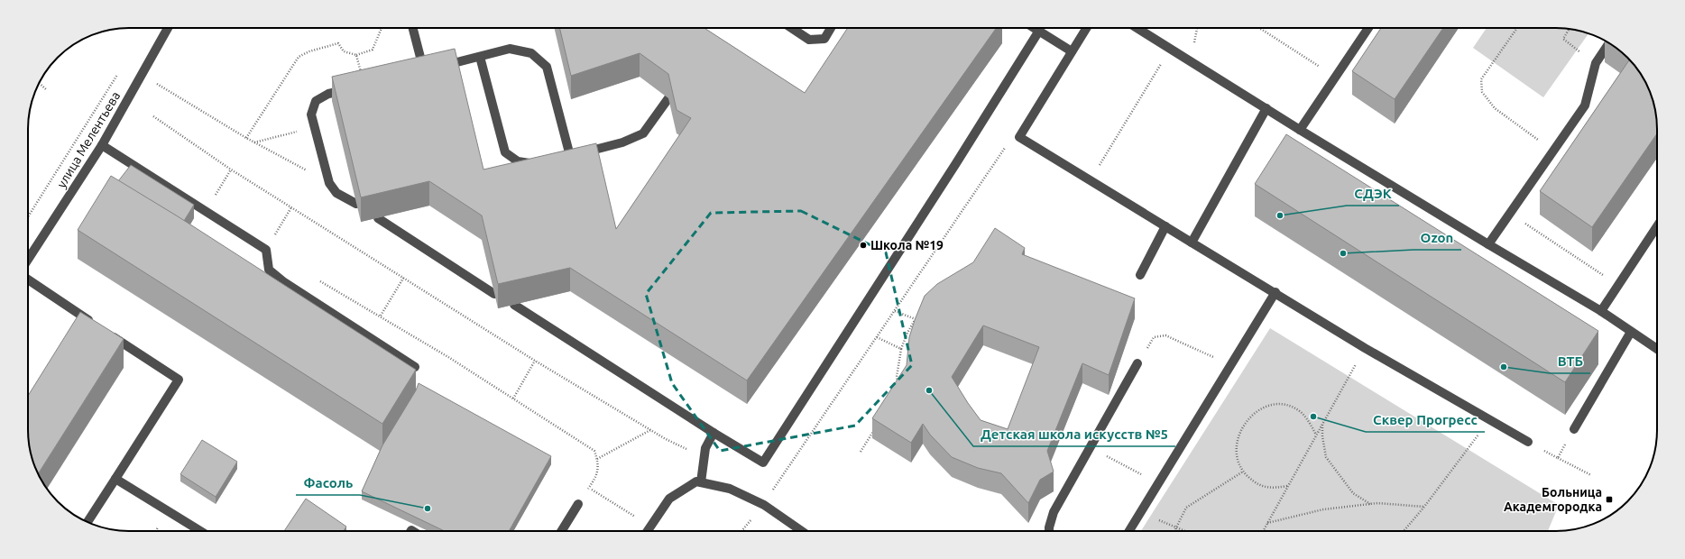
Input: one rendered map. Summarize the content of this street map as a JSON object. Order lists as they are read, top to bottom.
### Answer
{
  "streets": {
    "street": ["улица Мелентьева"]
  },
  "places": {
    "other": [
      "СДЭК",
      "Школа №19",
      "Ozon",
      "ВТБ",
      "Детская школа искусств №5",
      "Сквер Прогресс",
      "Фасоль"
    ],
    "transit": ["Больница Академгородка"]
  }
}
